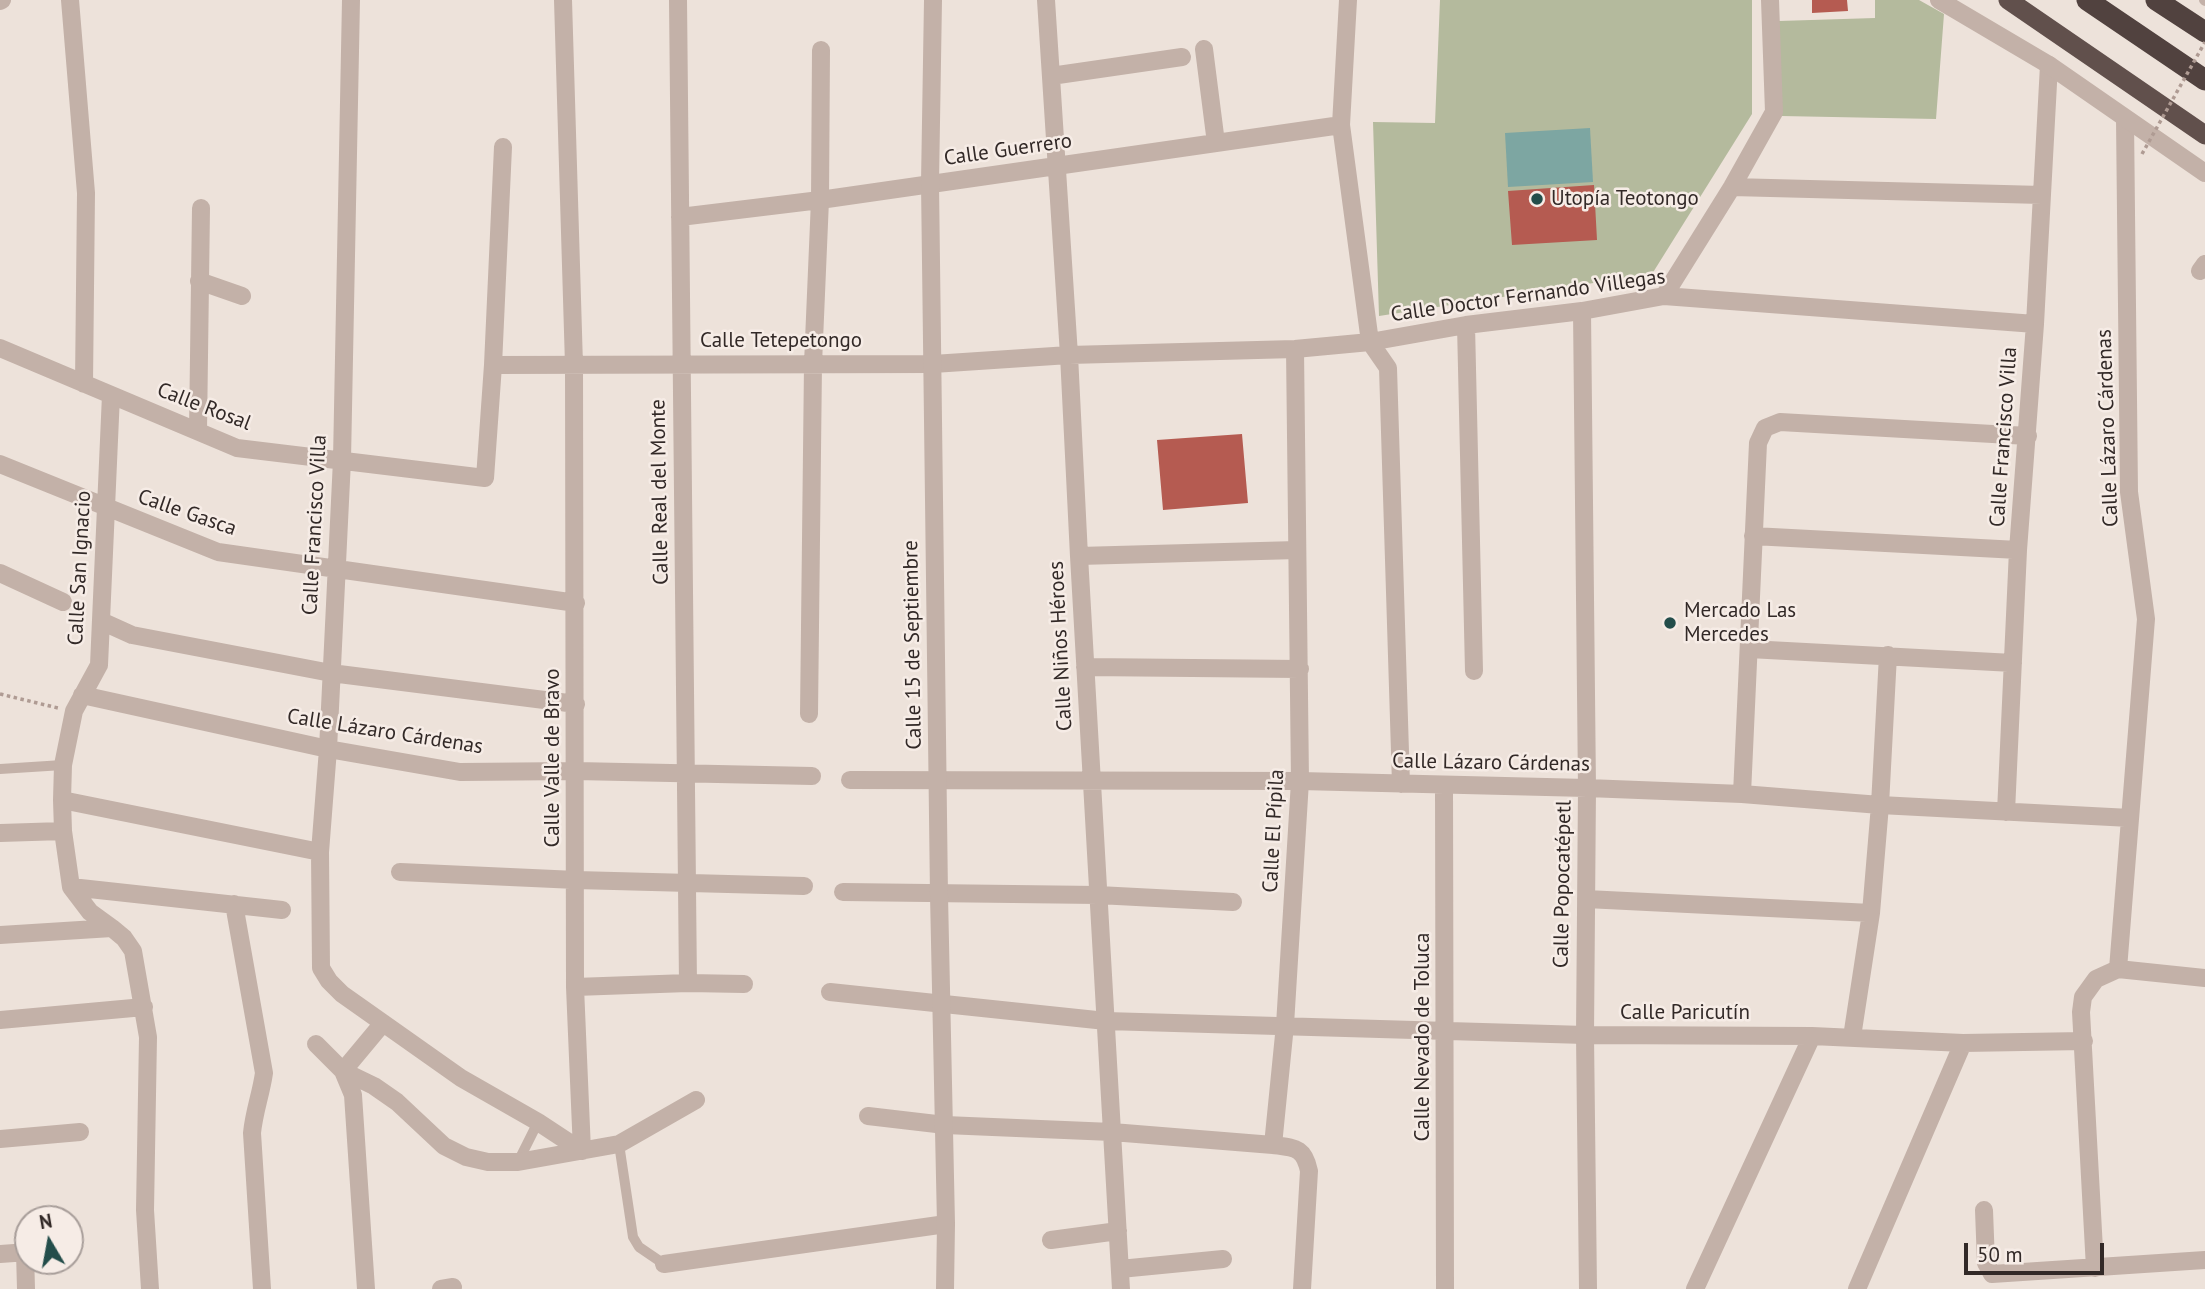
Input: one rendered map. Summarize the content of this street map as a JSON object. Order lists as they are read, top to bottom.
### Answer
{
  "streets": {
    "street": [
      "Calle Guerrero",
      "Calle Doctor Fernando Villegas",
      "Calle Tetepetongo",
      "Calle Rosal",
      "Calle Lázaro Cárdenas",
      "Calle Francisco Villa",
      "Calle Real del Monte",
      "Calle Gasca",
      "Calle San Ignacio",
      "Calle 15 de Septiembre",
      "Calle Niños Héroes",
      "Calle Valle de Bravo",
      "Calle El Pípila",
      "Calle Popocatépetl",
      "Calle Paricutín",
      "Calle Nevado de Toluca"
    ]
  },
  "crossings": [
    ["Calle Guerrero", "Calle Real del Monte"],
    ["Calle Guerrero", "Calle 15 de Septiembre"],
    ["Calle Guerrero", "Calle Niños Héroes"],
    ["Calle Doctor Fernando Villegas", "Calle Tetepetongo"],
    ["Calle Doctor Fernando Villegas", "Calle Francisco Villa"],
    ["Calle Doctor Fernando Villegas", "Calle Niños Héroes"],
    ["Calle Doctor Fernando Villegas", "Calle El Pípila"],
    ["Calle Doctor Fernando Villegas", "Calle Popocatépetl"],
    ["Calle Tetepetongo", "Calle Rosal"],
    ["Calle Tetepetongo", "Calle Real del Monte"],
    ["Calle Tetepetongo", "Calle 15 de Septiembre"],
    ["Calle Tetepetongo", "Calle Niños Héroes"],
    ["Calle Tetepetongo", "Calle Valle de Bravo"],
    ["Calle Rosal", "Calle Francisco Villa"],
    ["Calle Rosal", "Calle San Ignacio"],
    ["Calle Lázaro Cárdenas", "Calle Francisco Villa"],
    ["Calle Lázaro Cárdenas", "Calle Real del Monte"],
    ["Calle Lázaro Cárdenas", "Calle San Ignacio"],
    ["Calle Lázaro Cárdenas", "Calle 15 de Septiembre"],
    ["Calle Lázaro Cárdenas", "Calle Niños Héroes"],
    ["Calle Lázaro Cárdenas", "Calle Valle de Bravo"],
    ["Calle Lázaro Cárdenas", "Calle El Pípila"],
    ["Calle Lázaro Cárdenas", "Calle Popocatépetl"],
    ["Calle Lázaro Cárdenas", "Calle Nevado de Toluca"],
    ["Calle Francisco Villa", "Calle Gasca"],
    ["Calle Francisco Villa", "Calle Valle de Bravo"],
    ["Calle Gasca", "Calle San Ignacio"],
    ["Calle Gasca", "Calle Valle de Bravo"],
    ["Calle 15 de Septiembre", "Calle Paricutín"],
    ["Calle Niños Héroes", "Calle Paricutín"],
    ["Calle El Pípila", "Calle Paricutín"],
    ["Calle Popocatépetl", "Calle Paricutín"],
    ["Calle Paricutín", "Calle Nevado de Toluca"]
  ],
  "places": ["Utopía Teotongo", "Mercado Las Mercedes"],
  "scale_bar": "50 m",
  "north": "top"
}
